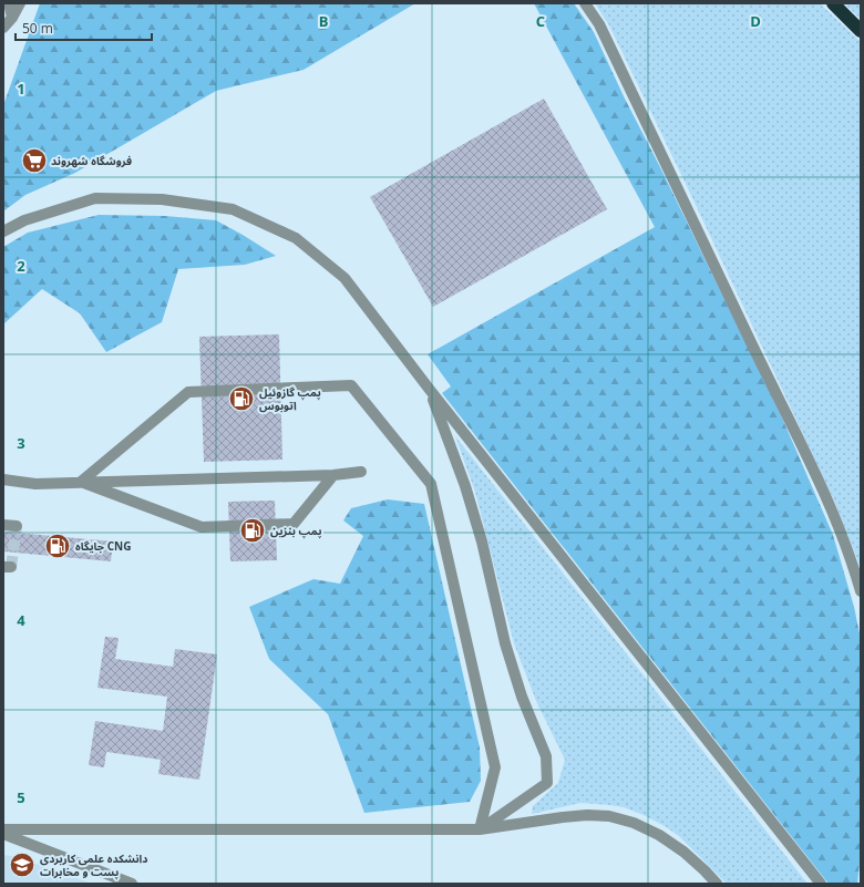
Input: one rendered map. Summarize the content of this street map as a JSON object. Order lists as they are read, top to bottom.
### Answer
{
  "places": {
    "supermarket": ["فروشگاه شهروند"],
    "fuel station": ["پمپ گازوئیل اتوبوس", "پمپ بنزین", "جایگاه CNG"],
    "school or university": ["دانشکده علمی کاربردی پست و مخابرات"]
  },
  "scale_bar": "50 m",
  "grid": {
    "columns": ["B", "C", "D"],
    "rows": [
      "1",
      "2",
      "3",
      "4",
      "5"
    ]
  }
}
